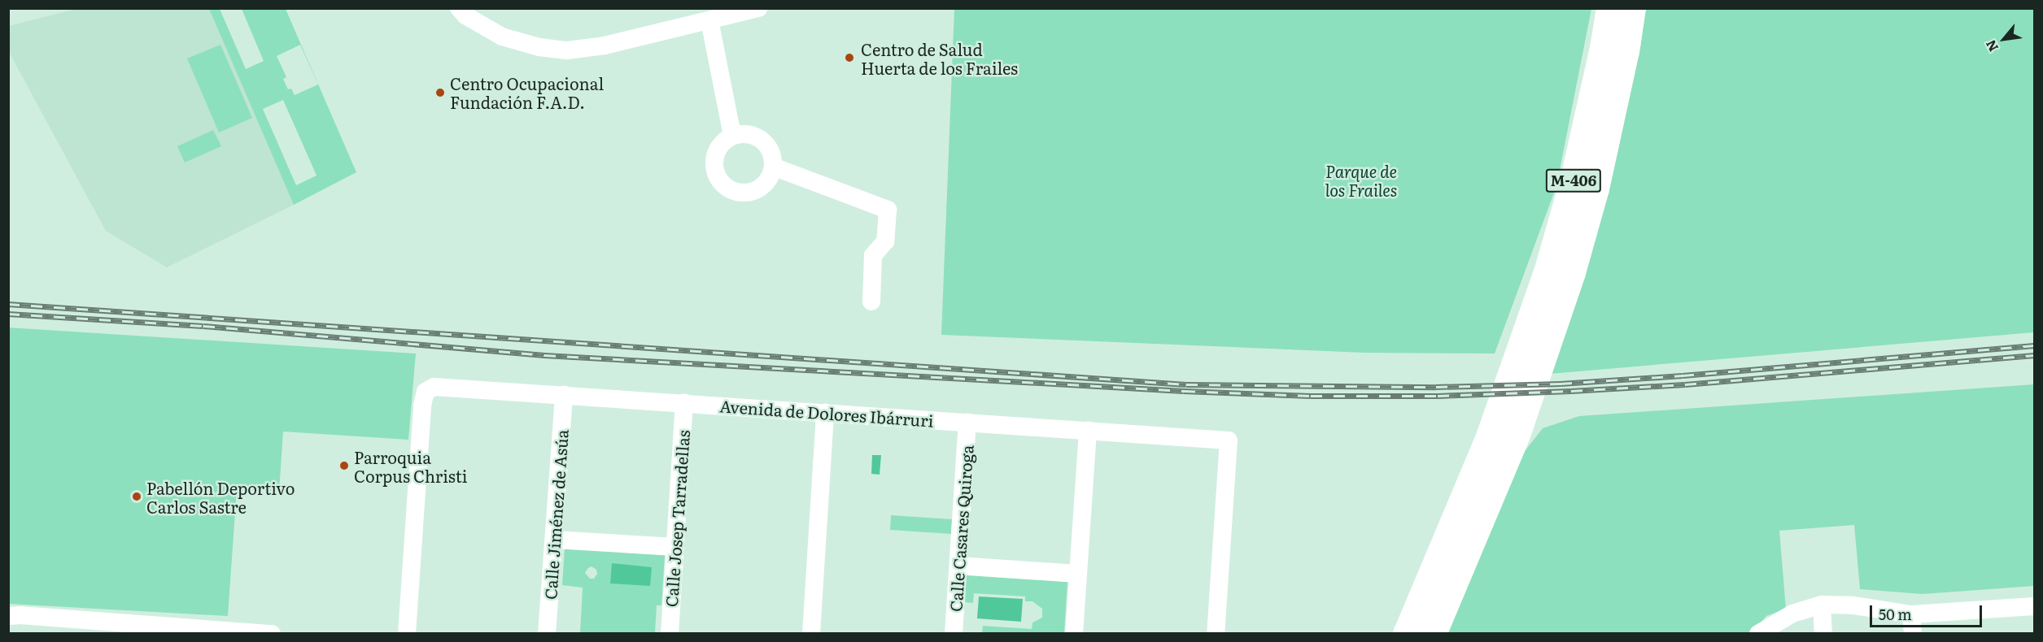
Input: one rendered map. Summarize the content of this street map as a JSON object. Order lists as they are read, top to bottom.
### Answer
{
  "streets": {
    "highway": ["M-406"],
    "street": [
      "Avenida de Dolores Ibárruri",
      "Calle Jiménez de Asúa",
      "Calle Josep Tarradellas",
      "Calle Casares Quiroga"
    ]
  },
  "crossings": [
    ["Avenida de Dolores Ibárruri", "Calle Jiménez de Asúa"],
    ["Avenida de Dolores Ibárruri", "Calle Josep Tarradellas"],
    ["Avenida de Dolores Ibárruri", "Calle Casares Quiroga"]
  ],
  "parks": ["Parque de los Frailes"],
  "places": [
    "Centro de Salud Huerta de los Frailes",
    "Centro Ocupacional Fundación F.A.D.",
    "Parroquia Corpus Christi",
    "Pabellón Deportivo Carlos Sastre"
  ],
  "scale_bar": "50 m",
  "north": "bottom left"
}
